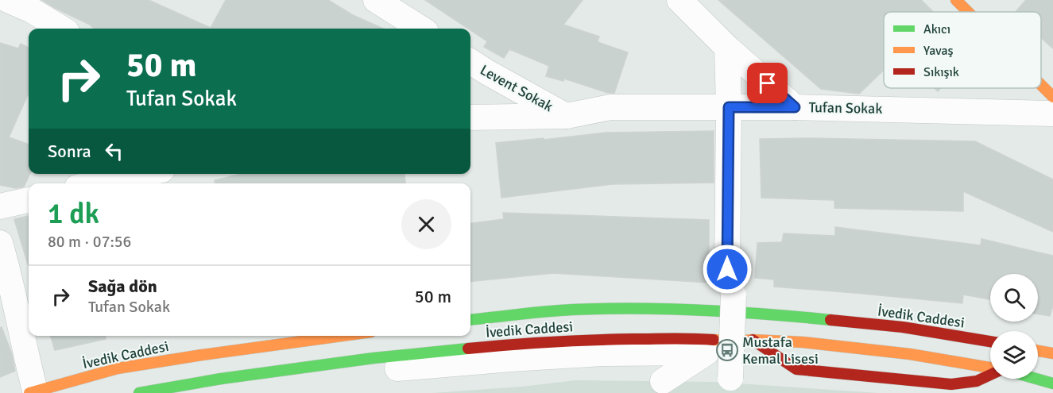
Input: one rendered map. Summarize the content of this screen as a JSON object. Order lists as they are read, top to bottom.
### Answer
{
  "streets": {
    "main road": ["İvedik Caddesi"],
    "street": ["Levent Sokak", "Tufan Sokak"]
  },
  "crossings": [
    ["Levent Sokak", "Tufan Sokak"]
  ],
  "places": {
    "bus stop": ["Mustafa Kemal Lisesi"]
  },
  "legend": ["Akıcı", "Yavaş", "Sıkışık"],
  "page": {
    "turn": ["50 m", "Tufan Sokak"],
    "then": "Sonra",
    "heading": ["1 dk", "80 m · 07:56"],
    "list": [
      {
        "name": "Sağa dön",
        "note": "Tufan Sokak",
        "value": "50 m"
      }
    ]
  }
}
